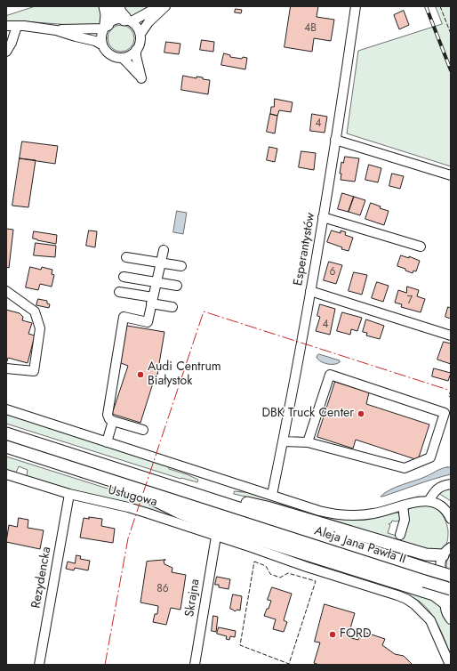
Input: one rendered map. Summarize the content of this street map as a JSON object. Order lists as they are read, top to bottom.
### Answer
{
  "streets": {
    "main road": ["Aleja Jana Pawła II"],
    "street": [
      "Esperantystów",
      "Usługowa",
      "Rezydencka",
      "Skrajna"
    ]
  },
  "crossings": [
    ["Usługowa", "Rezydencka"],
    ["Usługowa", "Skrajna"]
  ],
  "places": ["Audi Centrum Białystok", "DBK Truck Center", "FORD"],
  "house_numbers": [
    "4B",
    "4",
    "6",
    "7",
    "4",
    "86"
  ]
}
